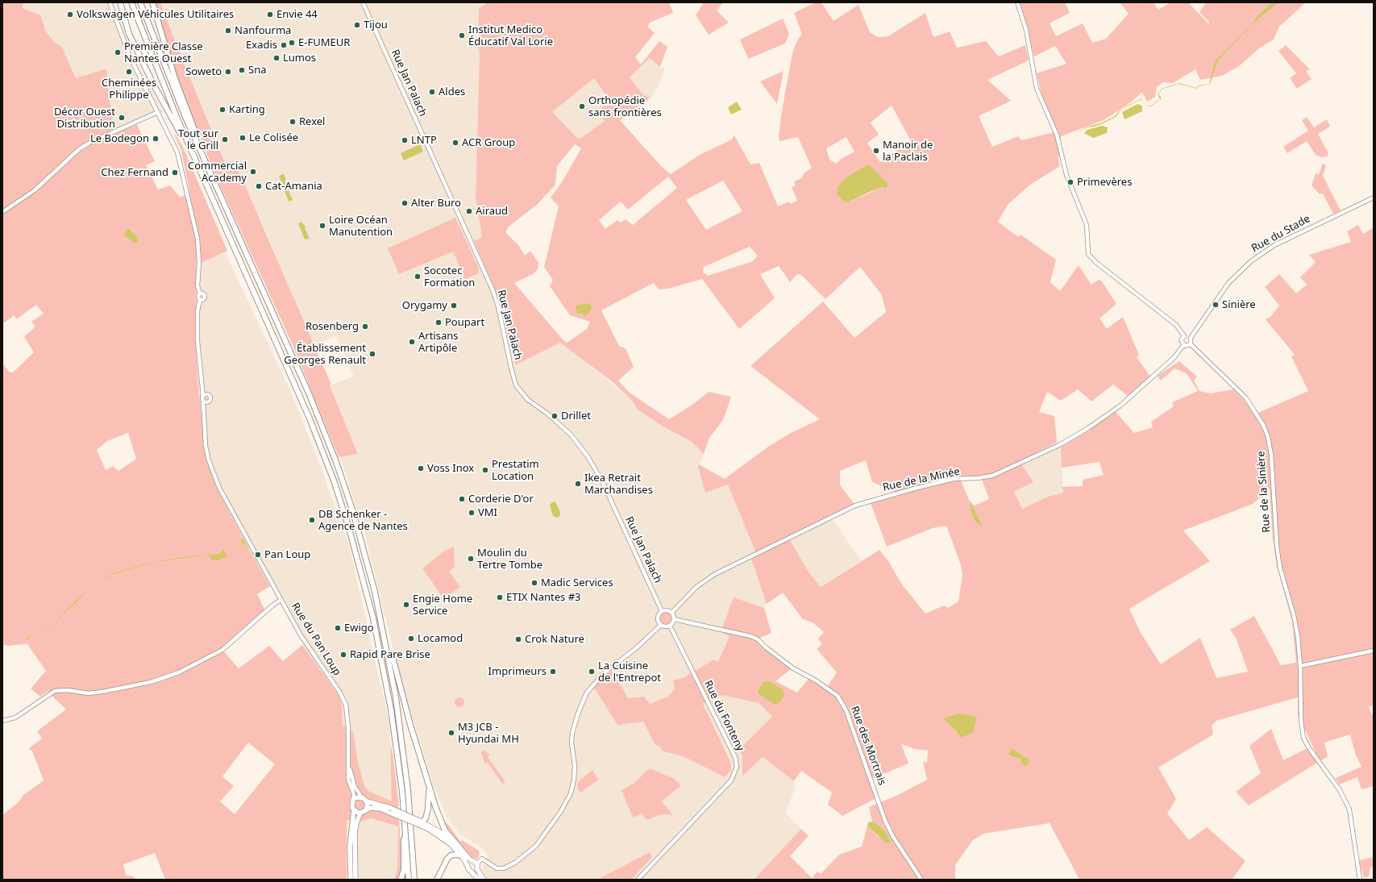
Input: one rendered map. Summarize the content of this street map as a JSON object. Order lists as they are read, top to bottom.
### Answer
{
  "streets": {
    "street": [
      "Rue Jan Palach",
      "Rue du Stade",
      "Rue de la Minée",
      "Rue de la Sinière",
      "Rue du Pan Loup",
      "Rue du Fonteny",
      "Rue des Mortrais"
    ]
  },
  "crossings": [
    ["Rue Jan Palach", "Rue de la Minée"],
    ["Rue Jan Palach", "Rue du Fonteny"],
    ["Rue Jan Palach", "Rue des Mortrais"],
    ["Rue du Stade", "Rue de la Minée"],
    ["Rue du Stade", "Rue de la Sinière"],
    ["Rue de la Minée", "Rue de la Sinière"],
    ["Rue de la Minée", "Rue du Fonteny"],
    ["Rue de la Minée", "Rue des Mortrais"],
    ["Rue du Fonteny", "Rue des Mortrais"]
  ],
  "places": [
    "Volkswagen Véhicules Utilitaires",
    "Envie 44",
    "Tijou",
    "Nanfourma",
    "Institut Medico Éducatif Val Lorie",
    "E-FUMEUR",
    "Exadis",
    "Première Classe Nantes Ouest",
    "Lumos",
    "Sna",
    "Cheminées Philippe",
    "Soweto",
    "Aldes",
    "Orthopédie sans frontières",
    "Karting",
    "Décor Ouest Distribution",
    "Rexel",
    "Le Colisée",
    "Le Bodegon",
    "Tout sur le Grill",
    "LNTP",
    "ACR Group",
    "Manoir de la Paclais",
    "Commercial Academy",
    "Chez Fernand",
    "Primevères",
    "Cat-Amania",
    "Alter Buro",
    "Airaud",
    "Loire Océan Manutention",
    "Socotec Formation",
    "Sinière",
    "Orygamy",
    "Poupart",
    "Rosenberg",
    "Artisans Artipôle",
    "Établissement Georges Renault",
    "Drillet",
    "Voss Inox",
    "Prestatim Location",
    "Ikea Retrait Marchandises",
    "Corderie D'or",
    "VMI",
    "DB Schenker - Agence de Nantes",
    "Pan Loup",
    "Moulin du Tertre Tombe",
    "Madic Services",
    "ETIX Nantes #3",
    "Engie Home Service",
    "Ewigo",
    "Locamod",
    "Crok Nature",
    "Rapid Pare Brise",
    "Imprimeurs",
    "La Cuisine de l'Entrepot",
    "M3 JCB - Hyundai MH"
  ]
}
